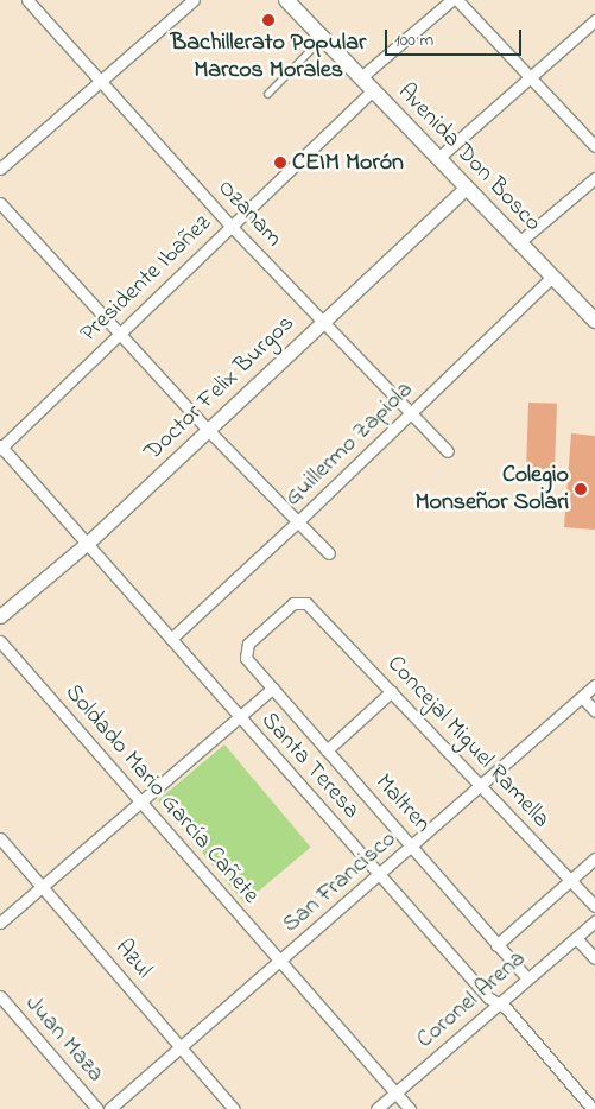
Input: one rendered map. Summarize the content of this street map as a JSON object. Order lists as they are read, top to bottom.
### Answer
{
  "streets": {
    "main road": ["Avenida Don Bosco"],
    "street": [
      "Ozanam",
      "Presidente Ibañez",
      "Doctor Felix Burgos",
      "Guillermo Zapiola",
      "Concejal Miguel Ramella",
      "Santa Teresa",
      "Soldado Mario García Cañete",
      "Maltren",
      "San Francisco",
      "Azul",
      "Coronel Arena",
      "Juan Maza"
    ]
  },
  "crossings": [
    ["Avenida Don Bosco", "Presidente Ibañez"],
    ["Avenida Don Bosco", "Doctor Felix Burgos"],
    ["Avenida Don Bosco", "Guillermo Zapiola"],
    ["Ozanam", "Presidente Ibañez"],
    ["Ozanam", "Doctor Felix Burgos"],
    ["Ozanam", "Guillermo Zapiola"],
    ["Presidente Ibañez", "Santa Teresa"],
    ["Doctor Felix Burgos", "Santa Teresa"],
    ["Guillermo Zapiola", "Santa Teresa"],
    ["Concejal Miguel Ramella", "Maltren"],
    ["Concejal Miguel Ramella", "San Francisco"],
    ["Santa Teresa", "San Francisco"],
    ["Santa Teresa", "Coronel Arena"],
    ["Soldado Mario García Cañete", "San Francisco"],
    ["Soldado Mario García Cañete", "Coronel Arena"],
    ["Maltren", "San Francisco"],
    ["Maltren", "Coronel Arena"],
    ["San Francisco", "Azul"]
  ],
  "places": ["Bachillerato Popular Marcos Morales", "CEIM Morón", "Colegio Monseñor Solari"],
  "scale_bar": "100 m"
}
